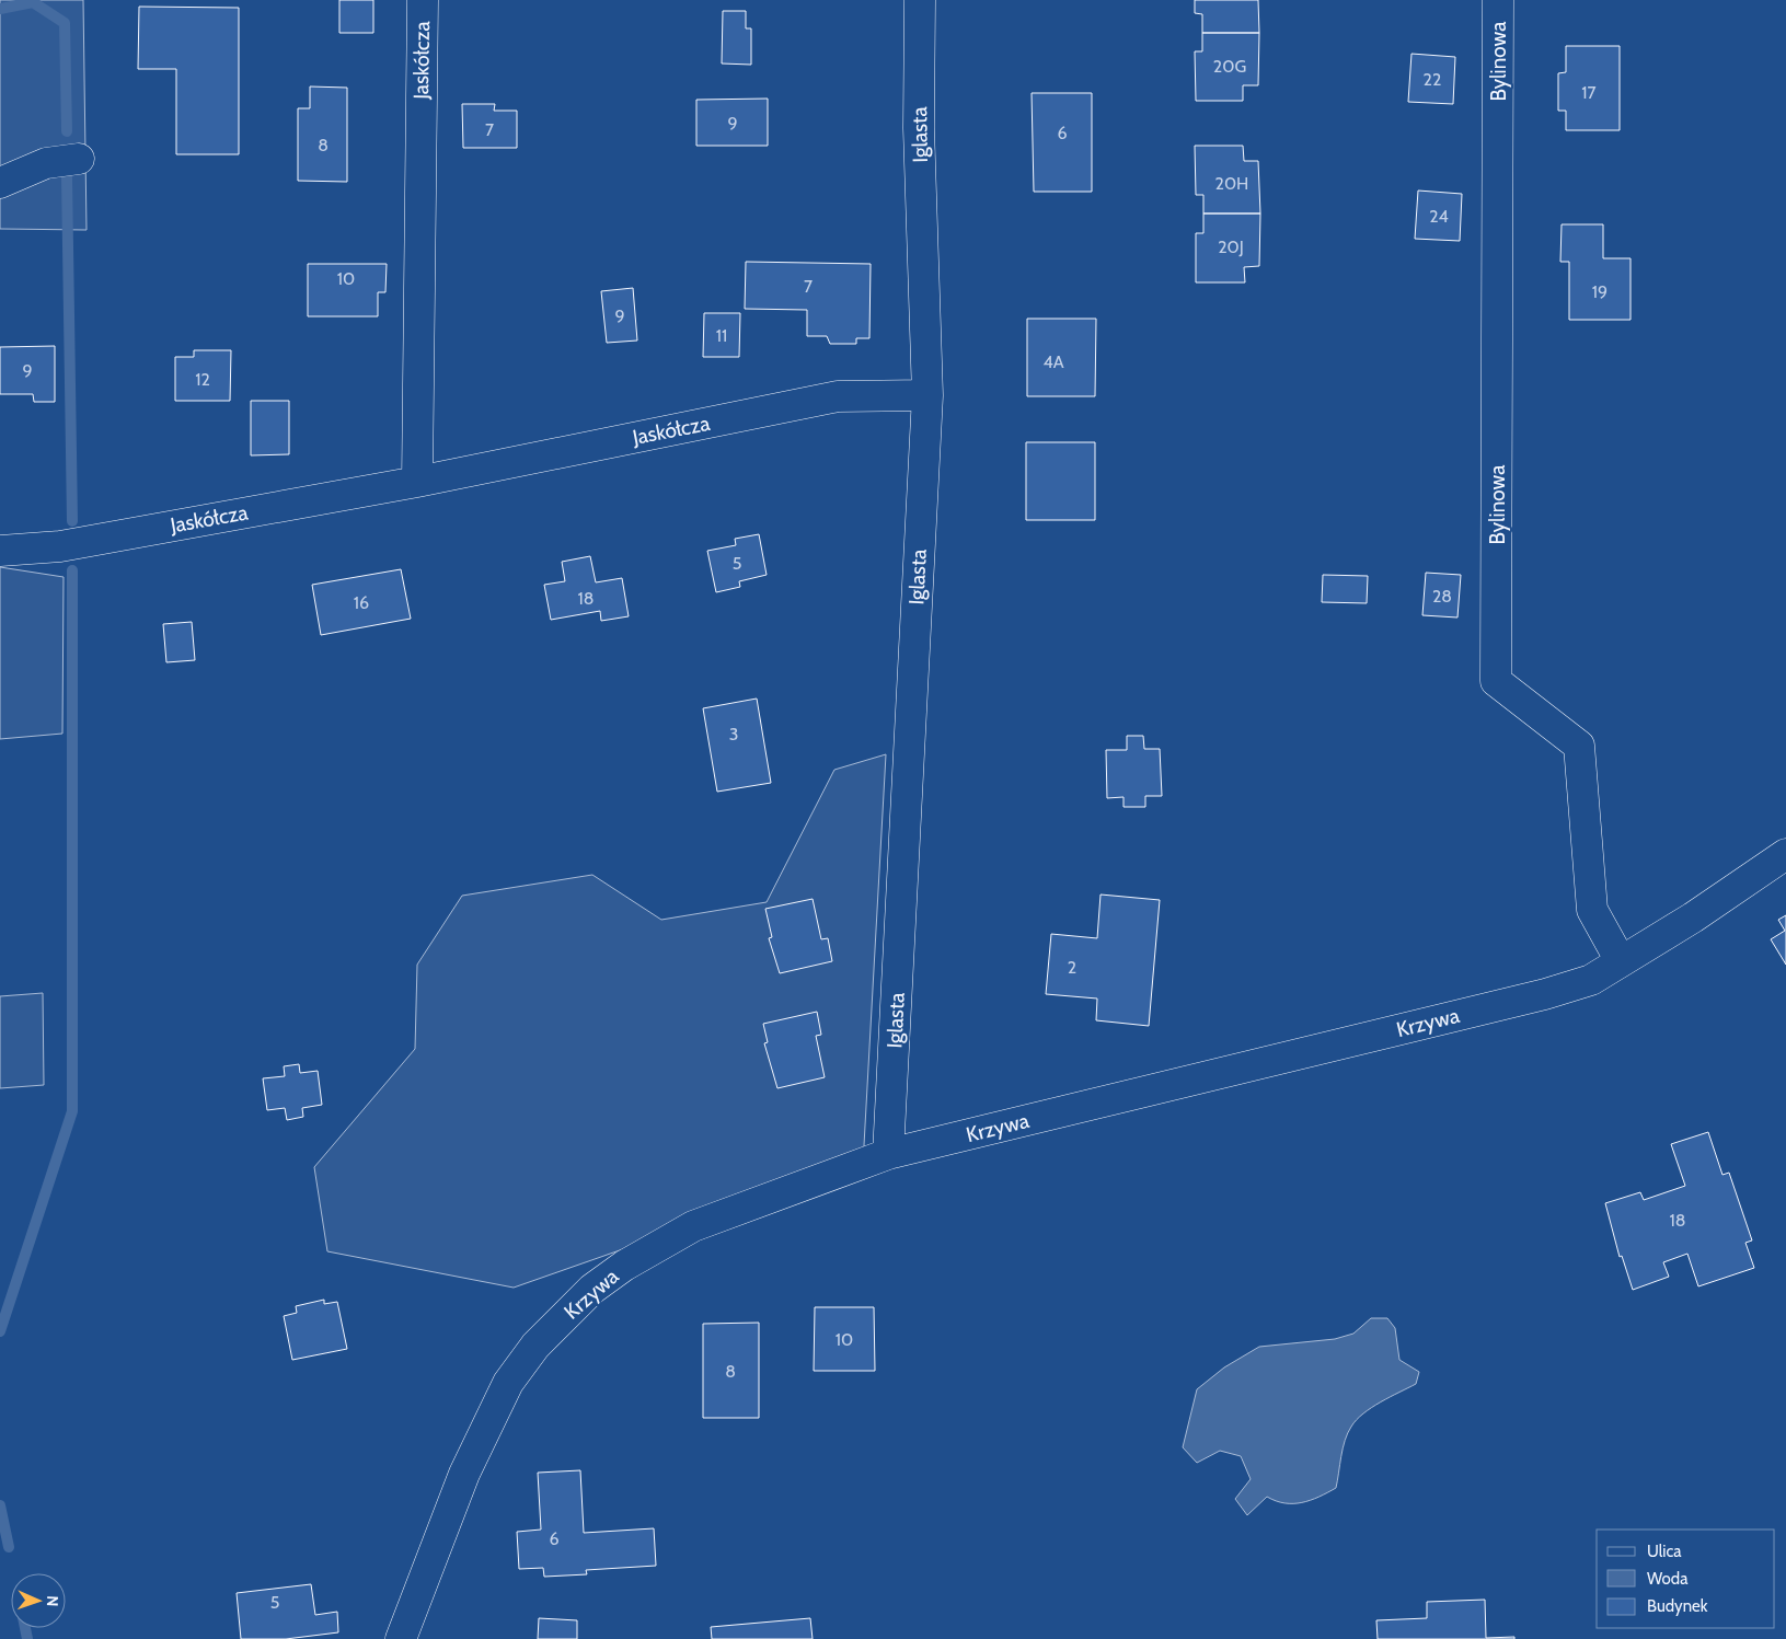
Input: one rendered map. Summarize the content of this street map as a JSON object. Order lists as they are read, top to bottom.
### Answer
{
  "streets": {
    "street": [
      "Jaskółcza",
      "Bylinowa",
      "Iglasta",
      "Krzywa"
    ]
  },
  "crossings": [
    ["Jaskółcza", "Iglasta"],
    ["Bylinowa", "Krzywa"],
    ["Iglasta", "Krzywa"]
  ],
  "house_numbers": [
    "20G",
    "22",
    "17",
    "9",
    "7",
    "6",
    "8",
    "20H",
    "24",
    "20J",
    "10",
    "7",
    "19",
    "9",
    "11",
    "4A",
    "9",
    "12",
    "5",
    "28",
    "18",
    "16",
    "3",
    "2",
    "18",
    "10",
    "8",
    "6",
    "5"
  ],
  "legend": ["Ulica", "Woda", "Budynek"],
  "north": "right"
}
